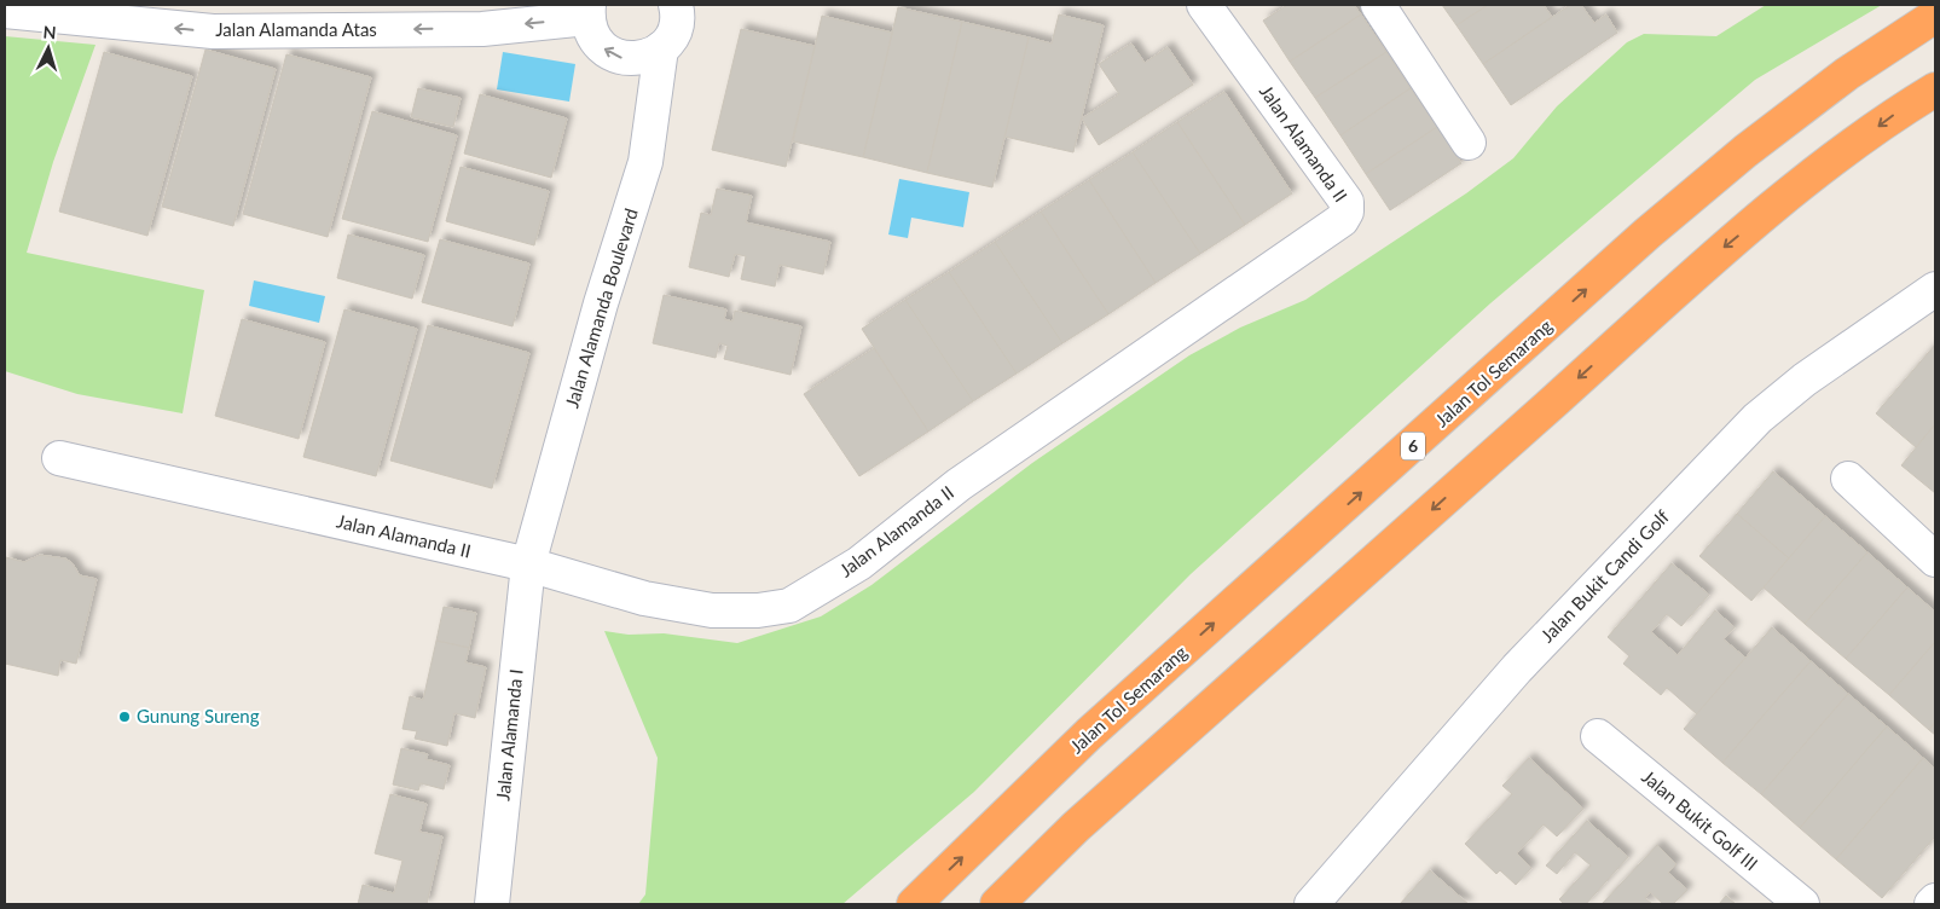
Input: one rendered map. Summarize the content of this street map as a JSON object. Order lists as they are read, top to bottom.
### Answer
{
  "streets": {
    "highway": ["Jalan Tol Semarang", "6"],
    "street": [
      "Jalan Alamanda Atas",
      "Jalan Alamanda II",
      "Jalan Alamanda Boulevard",
      "Jalan Bukit Candi Golf",
      "Jalan Alamanda I",
      "Jalan Bukit Golf III"
    ]
  },
  "crossings": [
    ["Jalan Alamanda II", "Jalan Alamanda Boulevard"],
    ["Jalan Alamanda II", "Jalan Alamanda I"],
    ["Jalan Alamanda Boulevard", "Jalan Alamanda I"]
  ],
  "one_way": ["Jalan Alamanda Atas"],
  "places": ["Gunung Sureng"],
  "north": "top"
}
